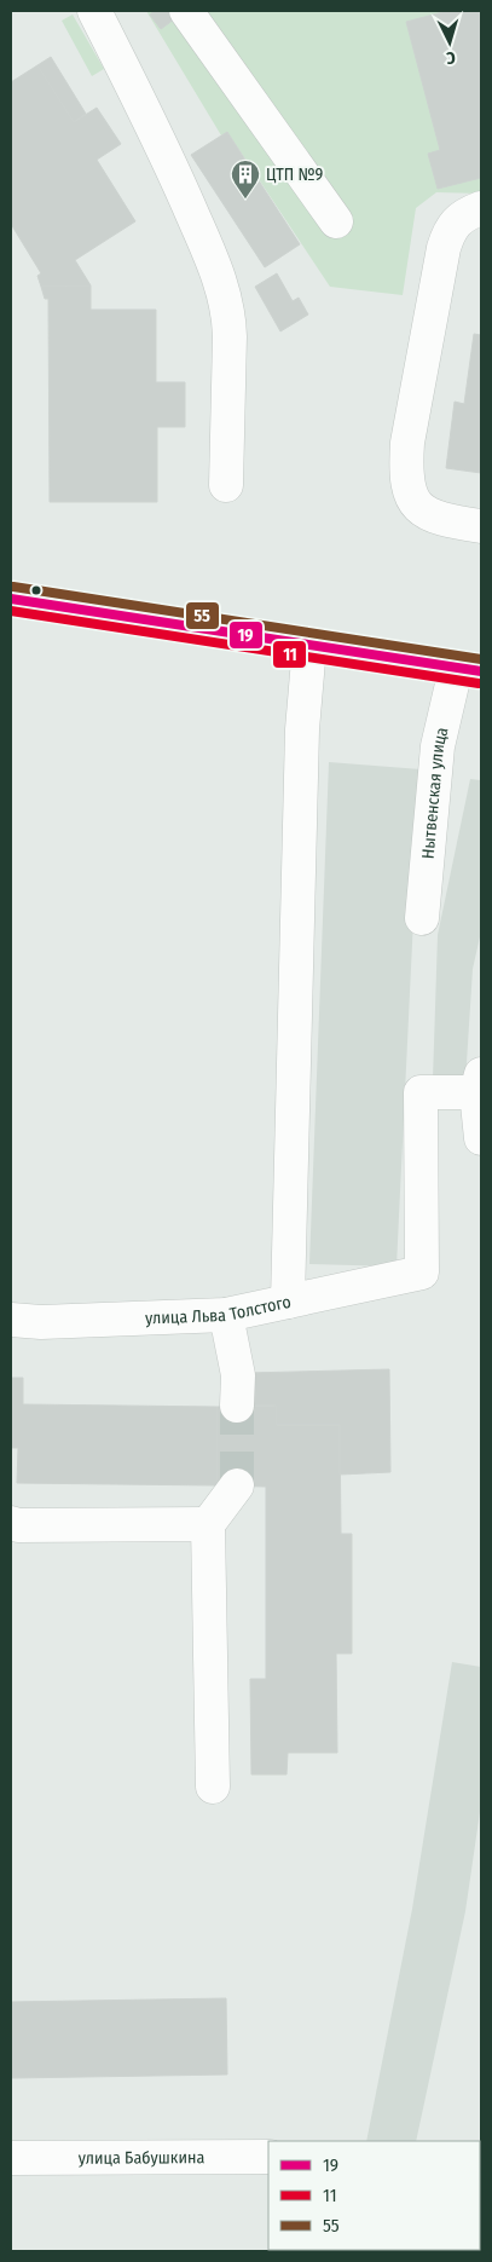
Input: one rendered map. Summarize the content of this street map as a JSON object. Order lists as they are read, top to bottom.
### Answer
{
  "streets": {
    "street": ["Нытвенская улица", "улица Льва Толстого", "улица Бабушкина"]
  },
  "places": {
    "building": ["ЦТП №9"]
  },
  "lines": ["transit line 55", "transit line 19", "transit line 11"],
  "legend": ["19", "11", "55"],
  "north": "bottom"
}
